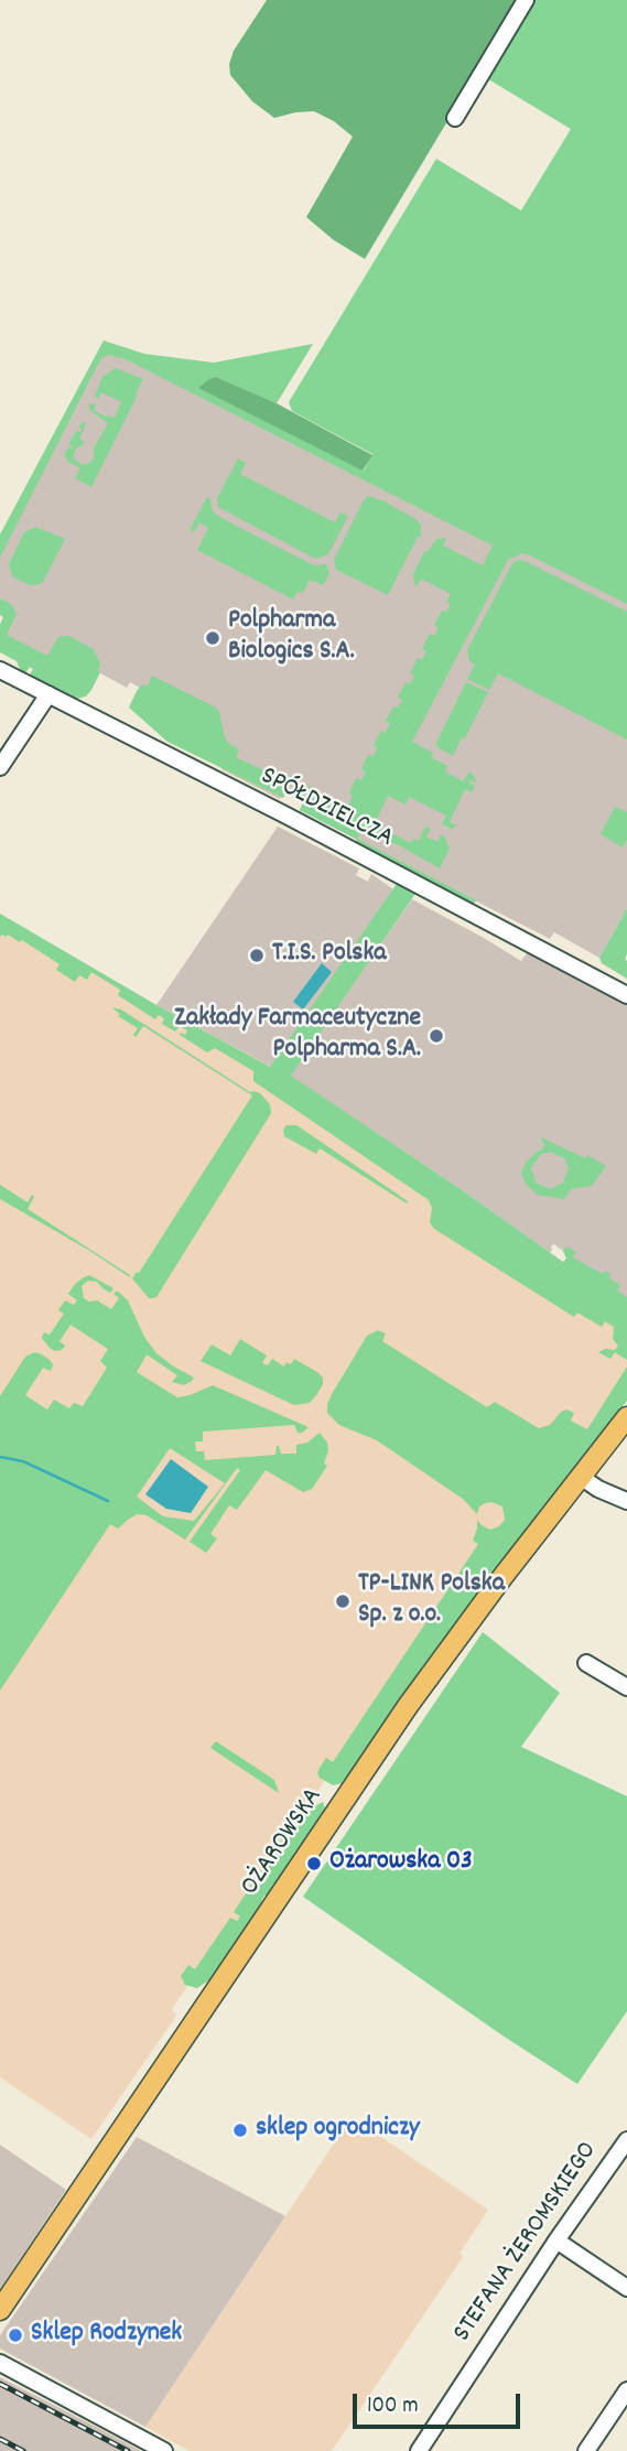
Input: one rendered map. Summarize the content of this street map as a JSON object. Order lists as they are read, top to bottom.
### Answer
{
  "streets": {
    "main road": ["OŻAROWSKA"],
    "street": ["SPÓŁDZIELCZA", "STEFANA ŻEROMSKIEGO"]
  },
  "places": [
    "Polpharma Biologics S.A.",
    "T.I.S. Polska",
    "Zakłady Farmaceutyczne Polpharma S.A.",
    "TP-LINK Polska Sp. z o.o.",
    "Ożarowska 03",
    "sklep ogrodniczy",
    "Sklep Rodzynek"
  ],
  "scale_bar": "100 m"
}
